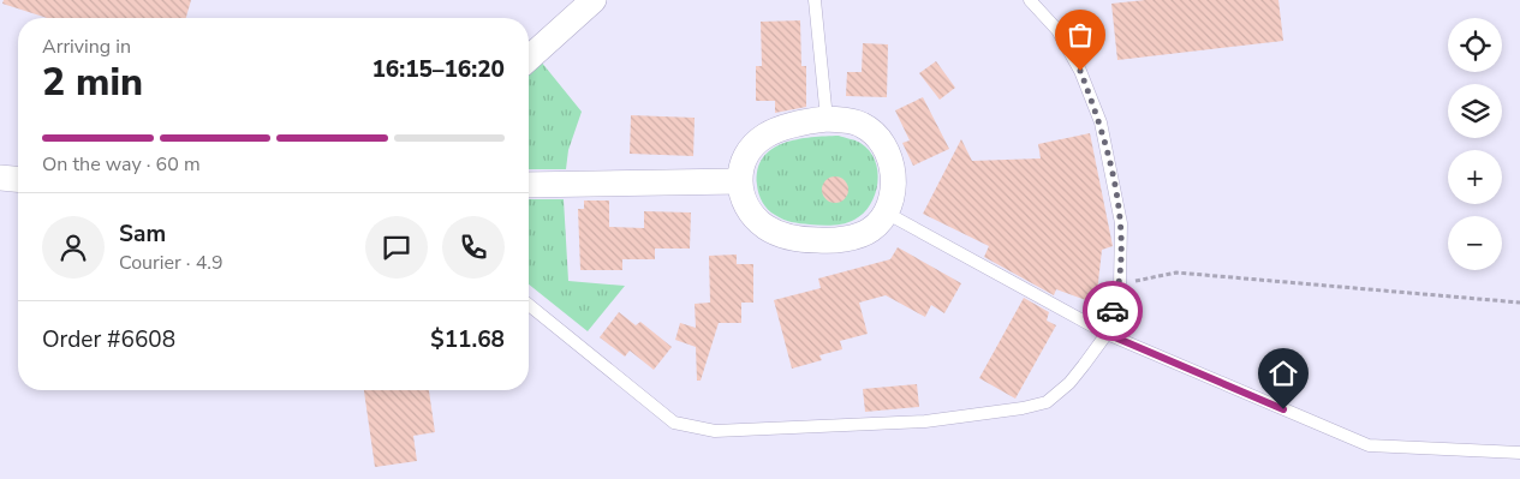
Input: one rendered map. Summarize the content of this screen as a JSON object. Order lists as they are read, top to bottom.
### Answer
{
  "page": {
    "map_buttons": ["+", "−"],
    "heading": ["2 min", "Arriving in", "16:15–16:20"],
    "panel": [
      "Sam",
      "Courier · 4.9",
      "Order #6608",
      "$11.68"
    ],
    "bar": "On the way · 60 m"
  }
}
